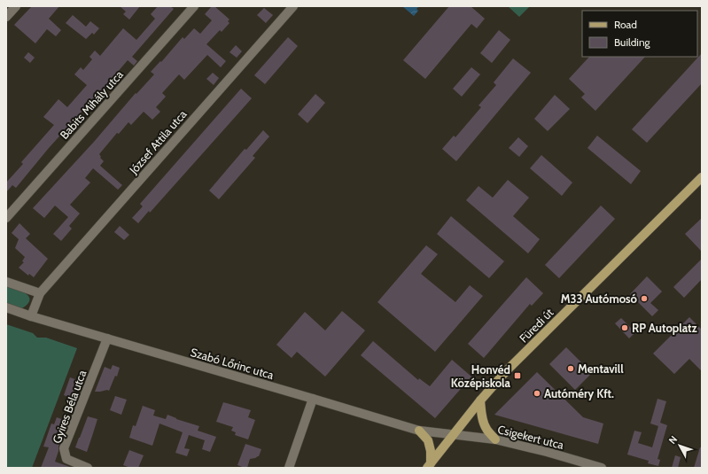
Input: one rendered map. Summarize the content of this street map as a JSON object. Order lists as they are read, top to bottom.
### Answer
{
  "streets": {
    "main road": ["Füredi út"],
    "street": [
      "Babits Mihály utca",
      "József Attila utca",
      "Szabó Lőrinc utca",
      "Gyires Béla utca",
      "Csigekert utca"
    ]
  },
  "crossings": [
    ["Füredi út", "Szabó Lőrinc utca"],
    ["Füredi út", "Csigekert utca"],
    ["Szabó Lőrinc utca", "Gyires Béla utca"],
    ["Szabó Lőrinc utca", "Csigekert utca"]
  ],
  "places": {
    "other": [
      "M33 Autómosó",
      "RP Autoplatz",
      "Mentavill",
      "Autóméry Kft."
    ],
    "transit": ["Honvéd Középiskola"]
  },
  "legend": ["Road", "Building"],
  "north": "top left"
}
